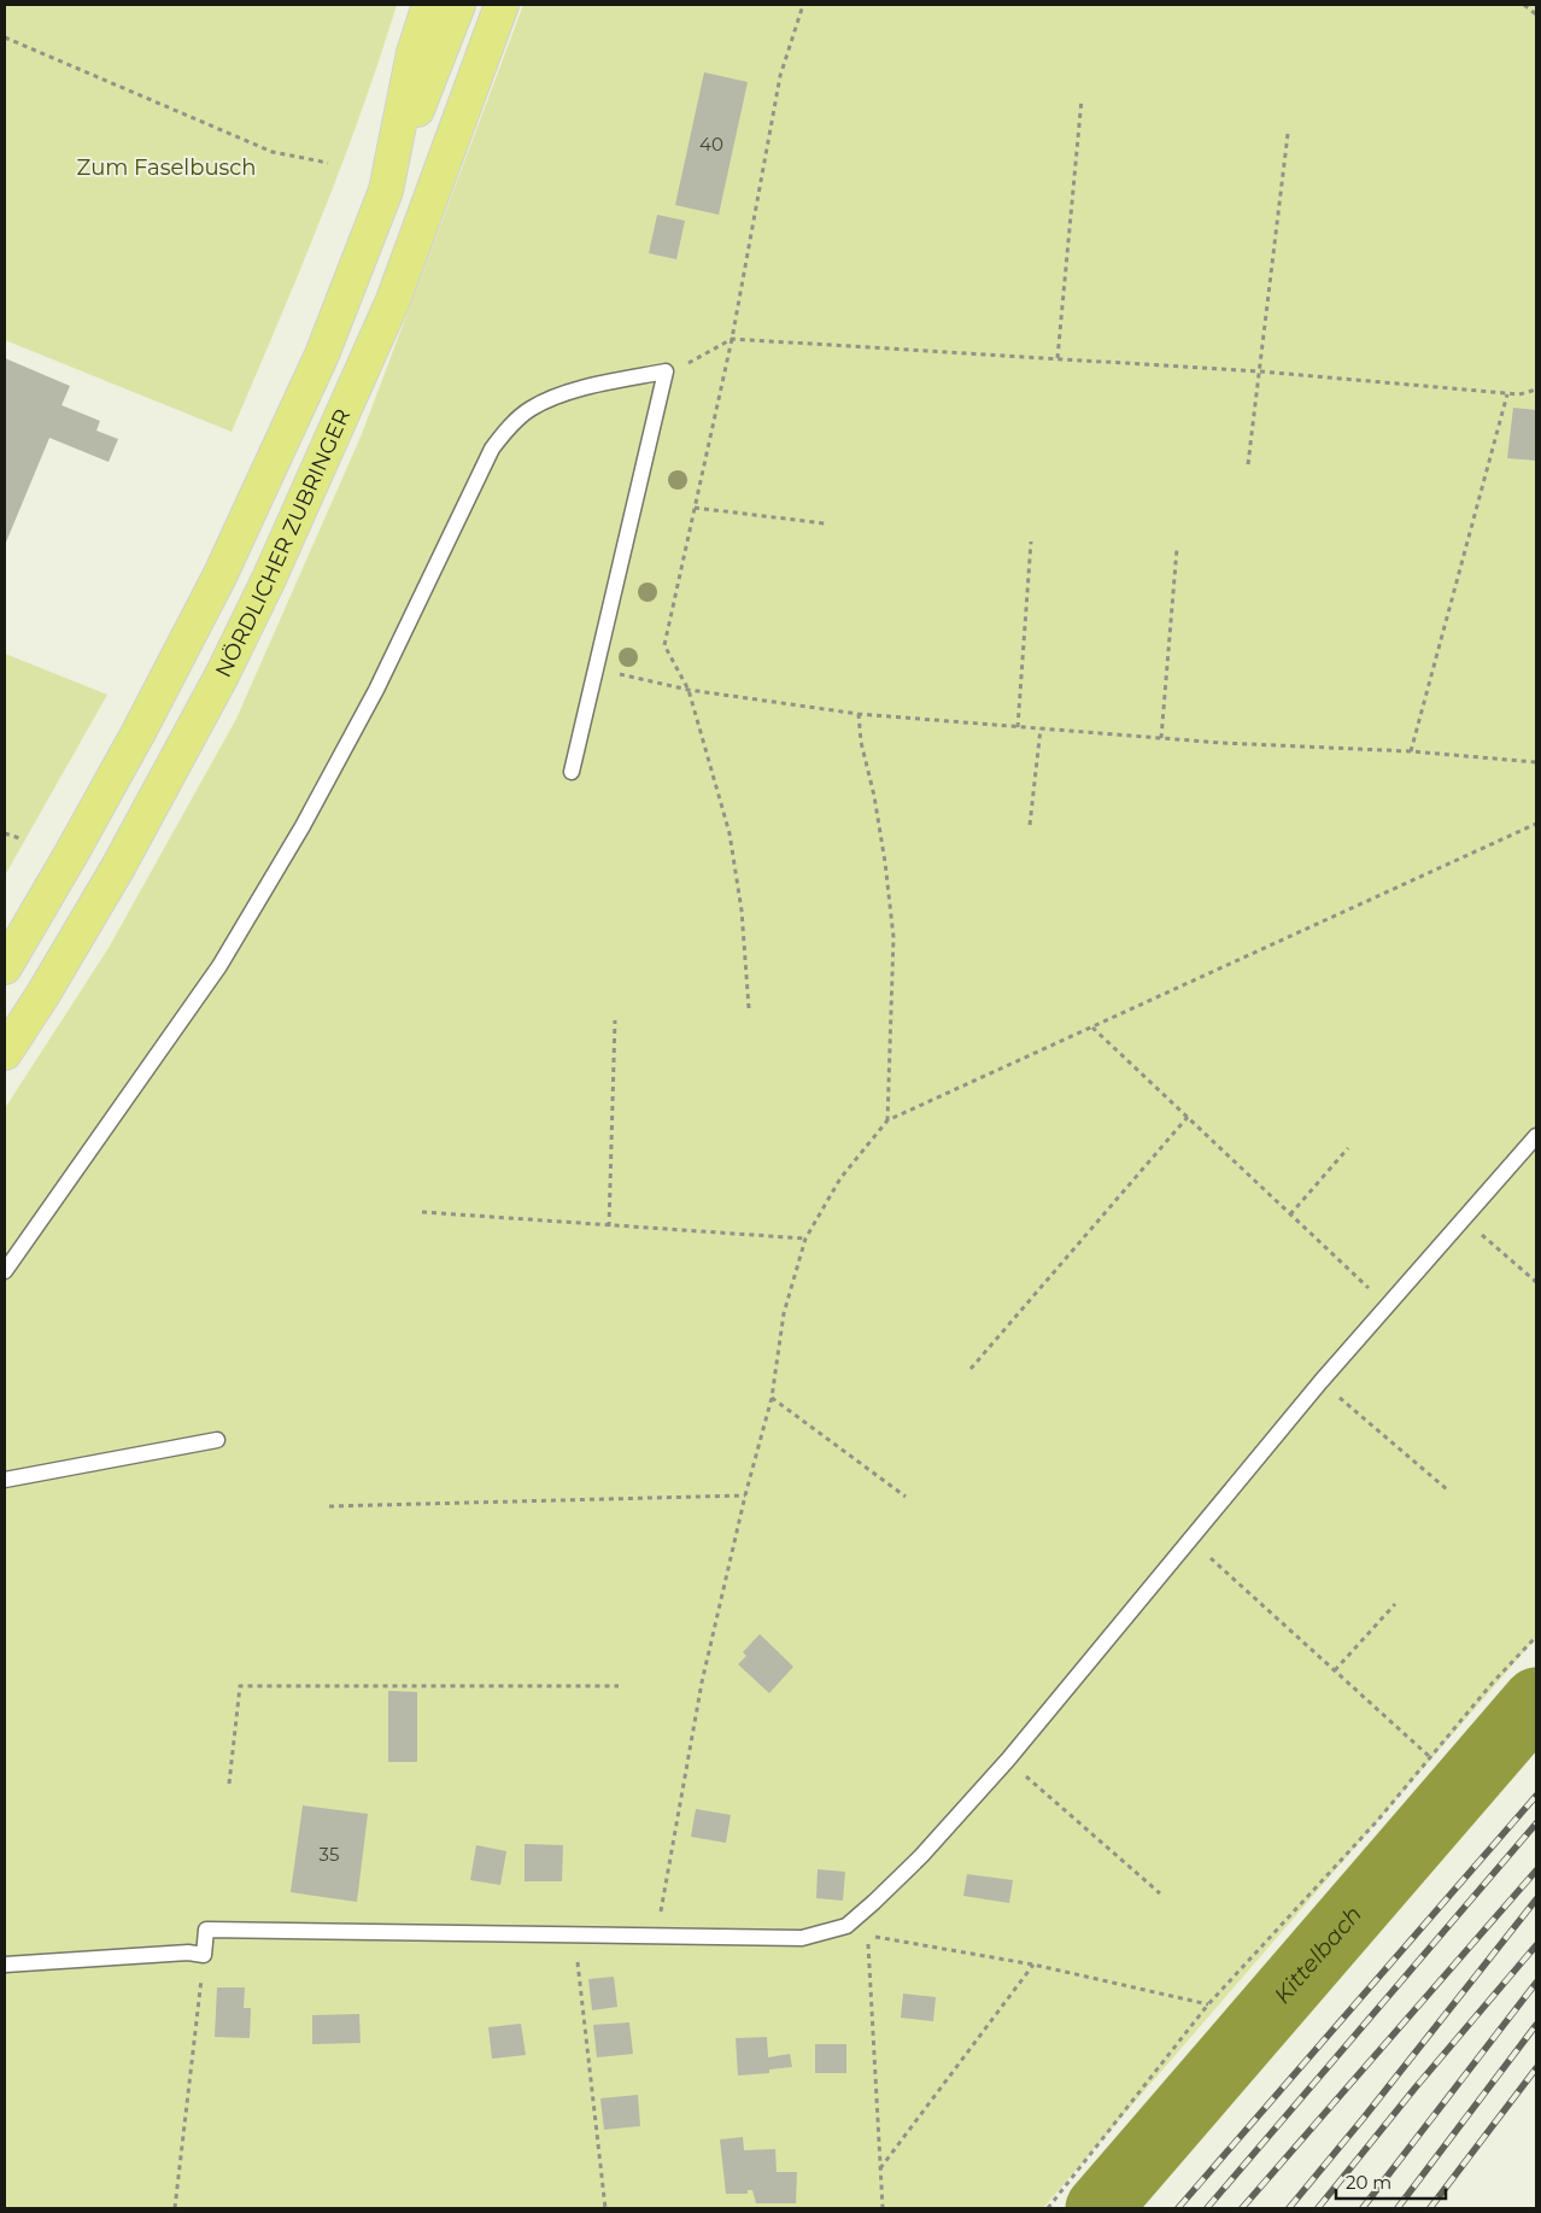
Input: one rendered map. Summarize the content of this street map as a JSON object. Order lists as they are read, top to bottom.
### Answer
{
  "streets": {
    "main road": ["NÖRDLICHER ZUBRINGER"]
  },
  "water": ["Kittelbach"],
  "parks": ["Zum Faselbusch"],
  "house_numbers": ["40", "35"],
  "scale_bar": "20 m"
}
